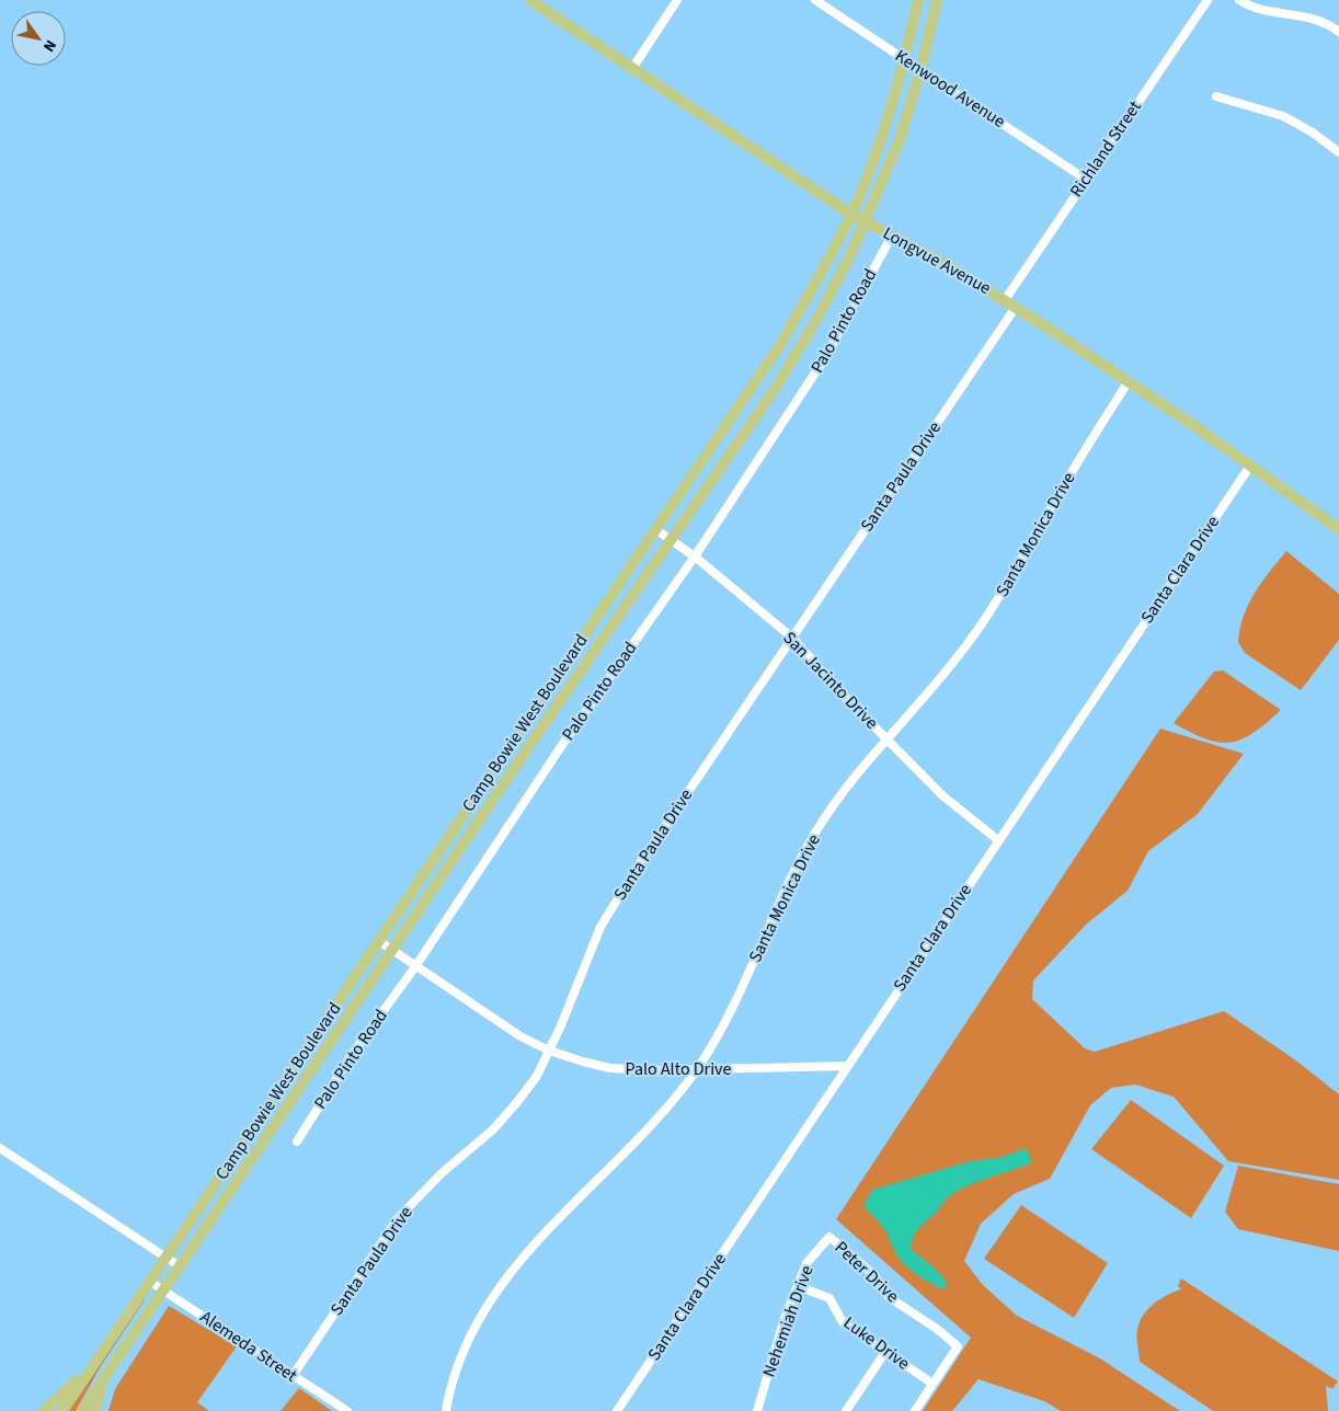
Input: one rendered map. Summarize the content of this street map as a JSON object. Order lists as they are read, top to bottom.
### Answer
{
  "streets": {
    "main road": ["Longvue Avenue", "Camp Bowie West Boulevard"],
    "street": [
      "Kenwood Avenue",
      "Richland Street",
      "Palo Pinto Road",
      "Santa Paula Drive",
      "Santa Monica Drive",
      "Santa Clara Drive",
      "San Jacinto Drive",
      "Palo Alto Drive",
      "Peter Drive",
      "Nehemiah Drive",
      "Luke Drive",
      "Alemeda Street"
    ]
  },
  "crossings": [
    ["Kenwood Avenue", "Richland Street"],
    ["Kenwood Avenue", "Camp Bowie West Boulevard"],
    ["Richland Street", "Longvue Avenue"],
    ["Longvue Avenue", "Palo Pinto Road"],
    ["Longvue Avenue", "Santa Paula Drive"],
    ["Longvue Avenue", "Santa Monica Drive"],
    ["Longvue Avenue", "Santa Clara Drive"],
    ["Longvue Avenue", "Camp Bowie West Boulevard"],
    ["Palo Pinto Road", "San Jacinto Drive"],
    ["Palo Pinto Road", "Palo Alto Drive"],
    ["Santa Paula Drive", "San Jacinto Drive"],
    ["Santa Paula Drive", "Palo Alto Drive"],
    ["Santa Paula Drive", "Alemeda Street"],
    ["Santa Monica Drive", "San Jacinto Drive"],
    ["Santa Monica Drive", "Palo Alto Drive"],
    ["Santa Clara Drive", "San Jacinto Drive"],
    ["Santa Clara Drive", "Palo Alto Drive"],
    ["San Jacinto Drive", "Camp Bowie West Boulevard"],
    ["Camp Bowie West Boulevard", "Palo Alto Drive"],
    ["Camp Bowie West Boulevard", "Alemeda Street"],
    ["Peter Drive", "Nehemiah Drive"],
    ["Peter Drive", "Luke Drive"],
    ["Nehemiah Drive", "Luke Drive"]
  ],
  "north": "bottom right"
}
